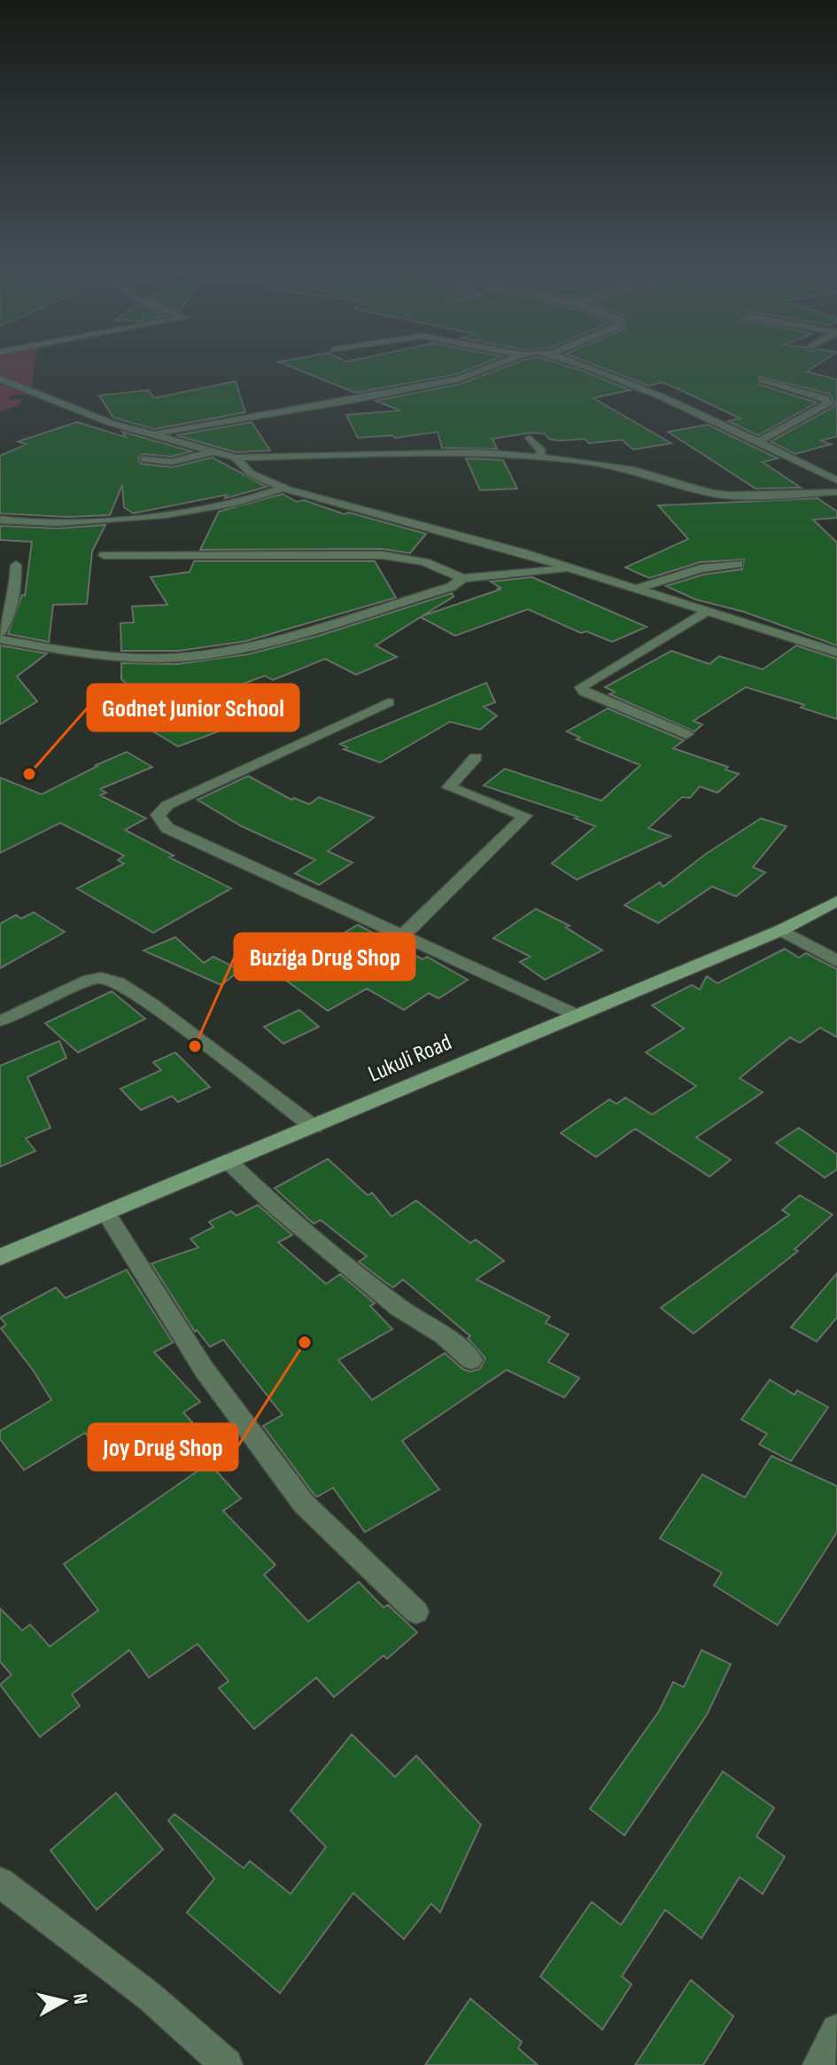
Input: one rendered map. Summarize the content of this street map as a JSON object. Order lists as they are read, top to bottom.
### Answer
{
  "streets": {
    "street": ["Lukuli Road"]
  },
  "places": ["Godnet Junior School", "Buziga Drug Shop", "Joy Drug Shop"],
  "north": "right"
}
